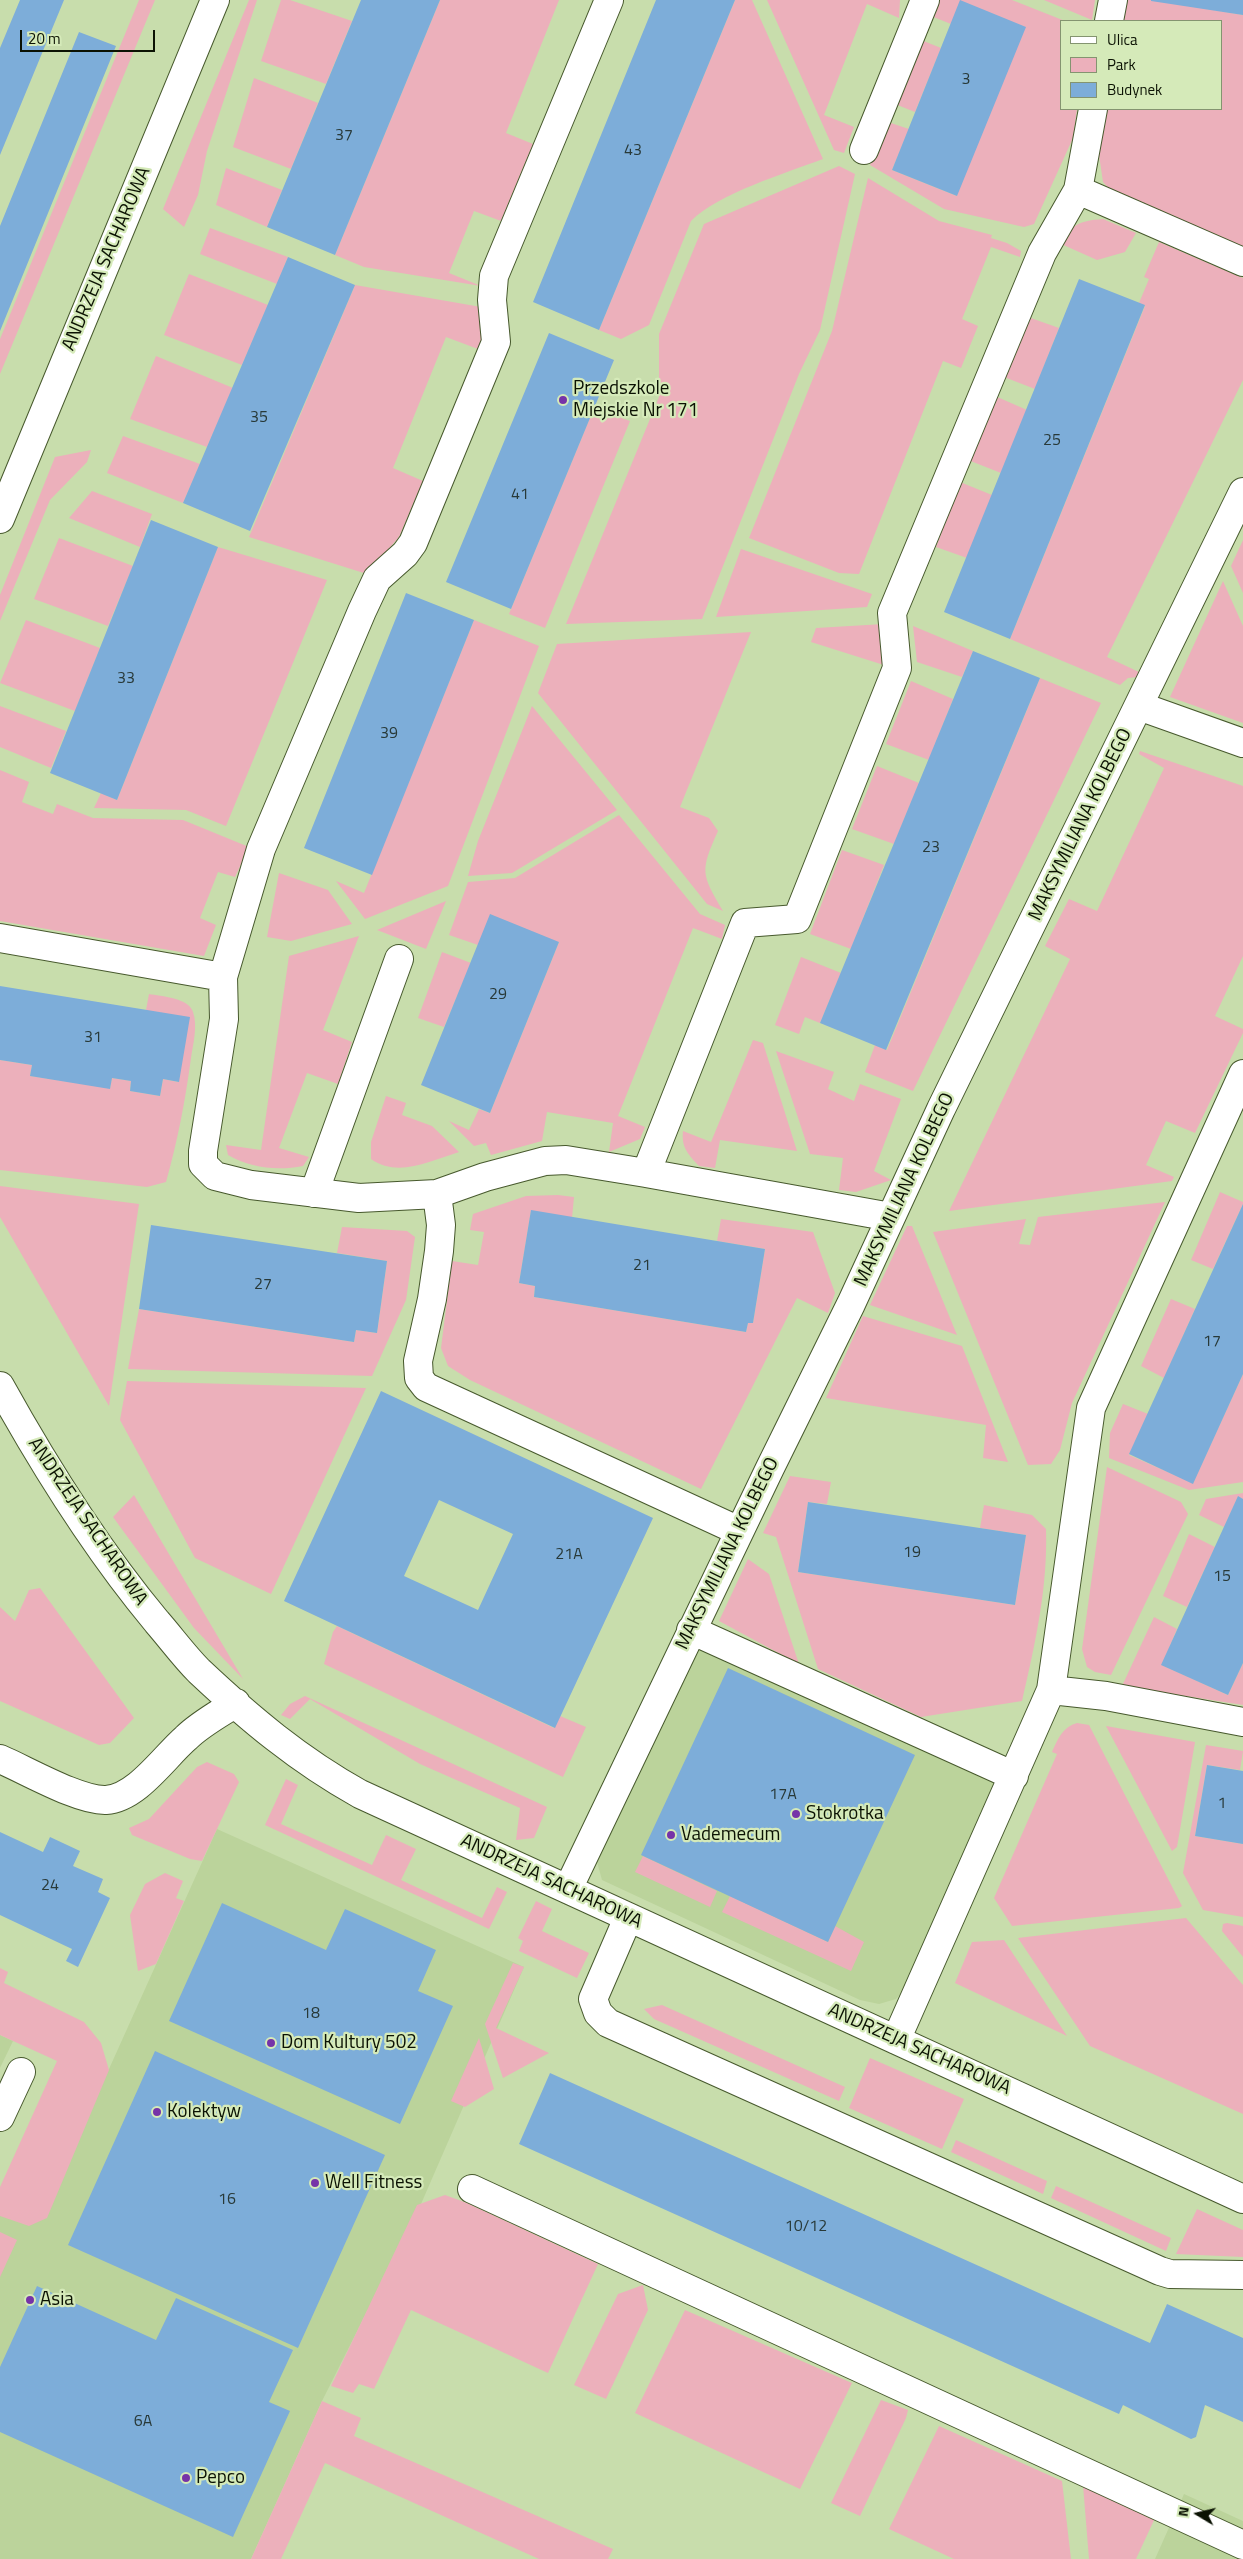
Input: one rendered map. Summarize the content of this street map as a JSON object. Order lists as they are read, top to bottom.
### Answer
{
  "streets": {
    "street": ["ANDRZEJA SACHAROWA", "MAKSYMILIANA KOLBEGO"]
  },
  "crossings": [
    ["ANDRZEJA SACHAROWA", "MAKSYMILIANA KOLBEGO"]
  ],
  "places": [
    "Przedszkole Miejskie Nr 171",
    "Stokrotka",
    "Vademecum",
    "Dom Kultury 502",
    "Kolektyw",
    "Well Fitness",
    "Asia",
    "Pepco"
  ],
  "house_numbers": [
    "3",
    "37",
    "43",
    "35",
    "25",
    "41",
    "33",
    "39",
    "23",
    "29",
    "31",
    "21",
    "27",
    "17",
    "19",
    "21A",
    "15",
    "17A",
    "1",
    "24",
    "18",
    "16",
    "10/12",
    "6A"
  ],
  "legend": ["Ulica", "Park", "Budynek"],
  "scale_bar": "20 m",
  "north": "left"
}
